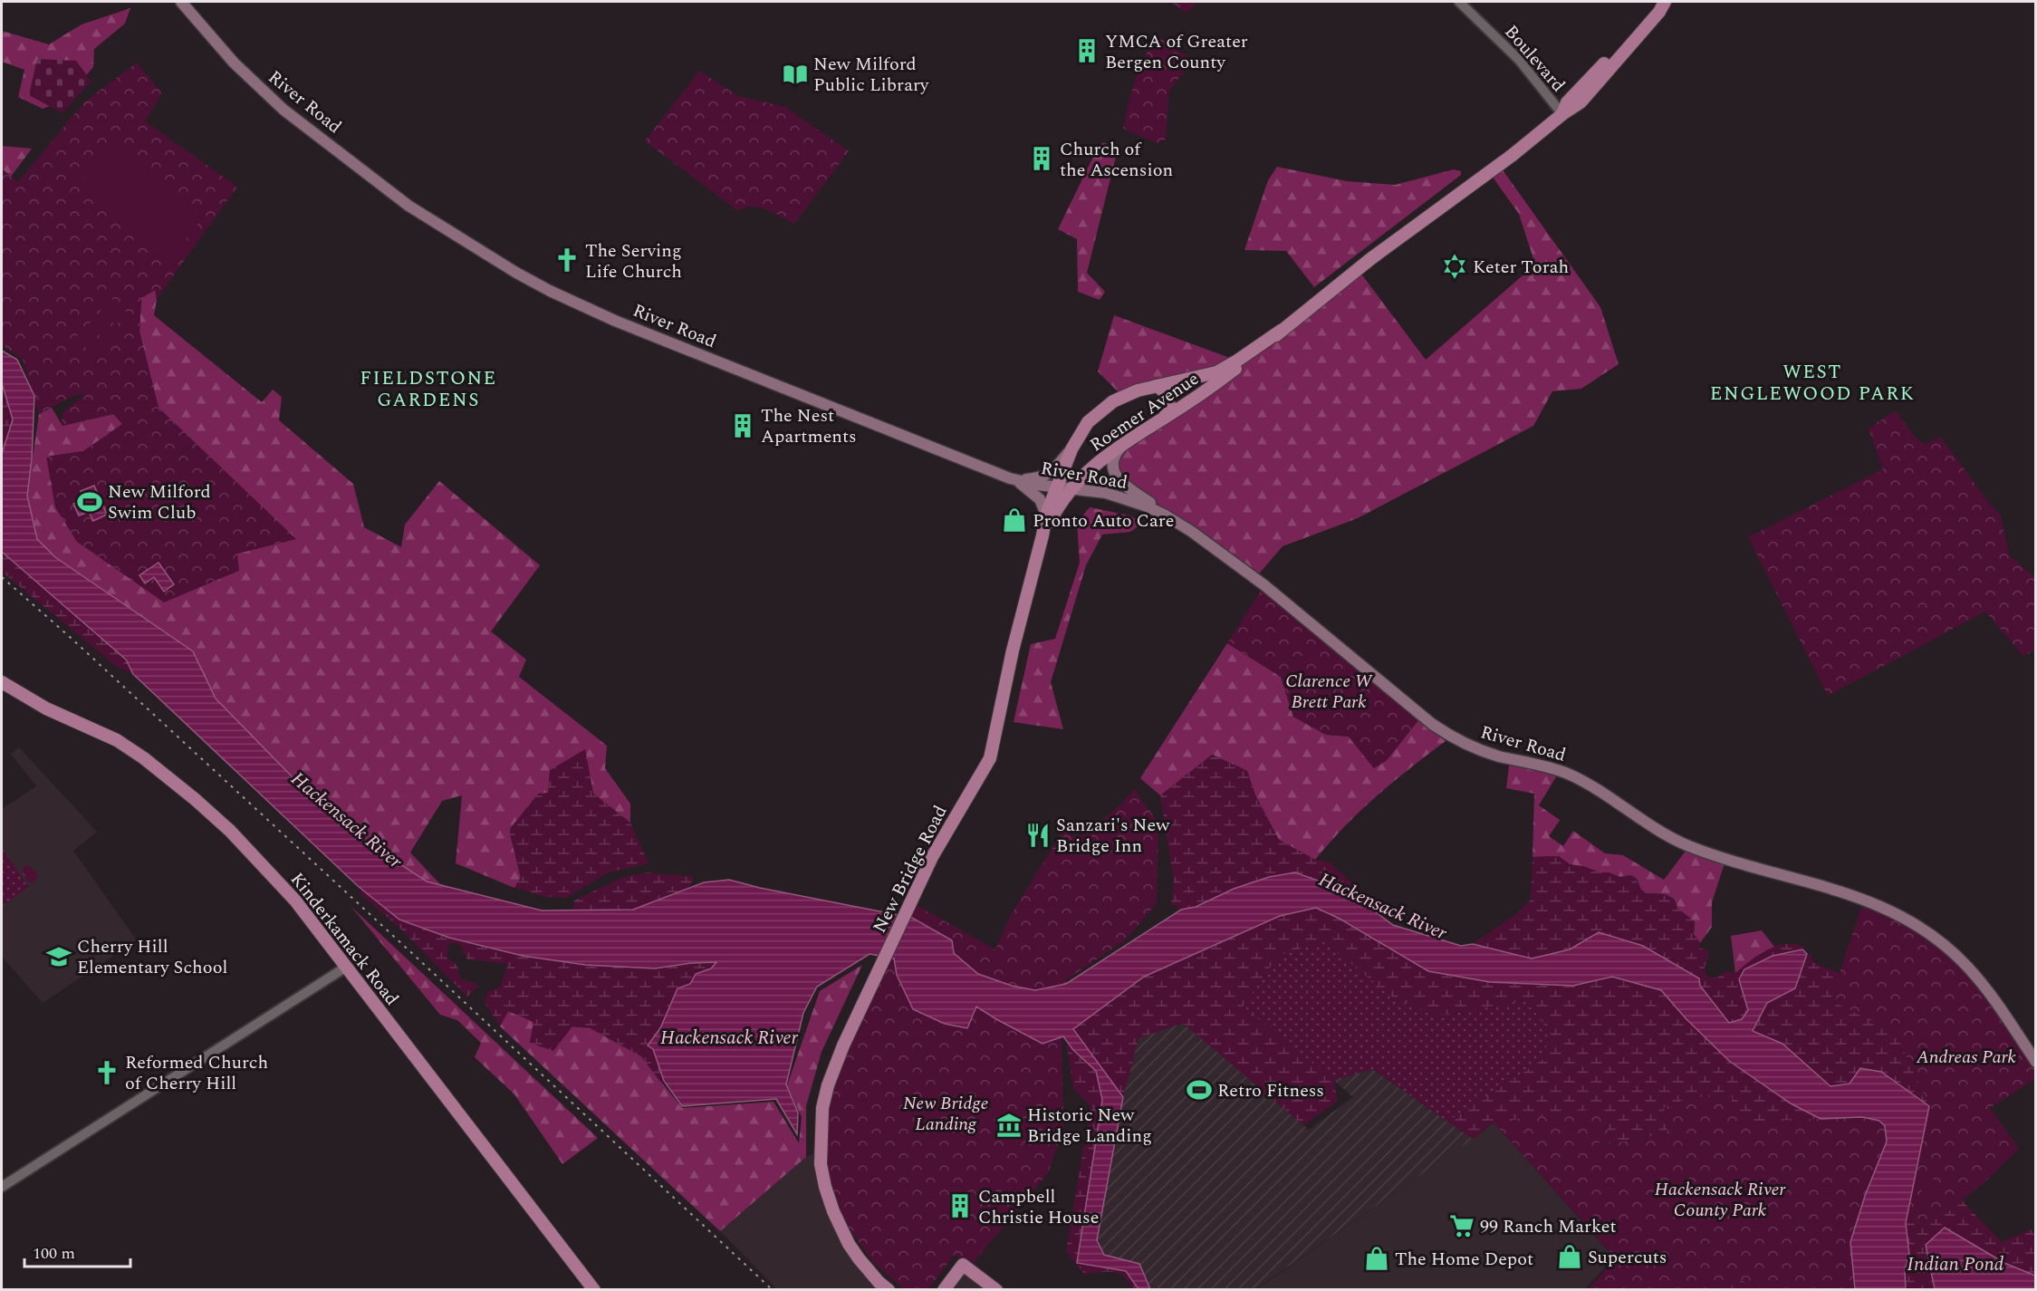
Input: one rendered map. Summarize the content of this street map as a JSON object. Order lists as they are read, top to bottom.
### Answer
{
  "streets": {
    "main road": [
      "River Road",
      "Roemer Avenue",
      "New Bridge Road",
      "Kinderkamack Road"
    ],
    "street": ["Boulevard"]
  },
  "crossings": [
    ["Boulevard", "Roemer Avenue"],
    ["River Road", "Roemer Avenue"],
    ["River Road", "New Bridge Road"],
    ["Roemer Avenue", "New Bridge Road"]
  ],
  "districts": ["WEST ENGLEWOOD PARK", "FIELDSTONE GARDENS"],
  "water": ["Hackensack River", "Indian Pond"],
  "parks": [
    "Clarence W Brett Park",
    "Andreas Park",
    "New Bridge Landing",
    "Hackensack River County Park"
  ],
  "places": {
    "building": [
      "YMCA of Greater Bergen County",
      "Church of the Ascension",
      "The Nest Apartments",
      "Campbell Christie House"
    ],
    "library": ["New Milford Public Library"],
    "church": ["The Serving Life Church", "Reformed Church of Cherry Hill"],
    "synagogue": ["Keter Torah"],
    "sports": ["New Milford Swim Club", "Retro Fitness"],
    "shop": ["Pronto Auto Care", "Supercuts", "The Home Depot"],
    "restaurant": ["Sanzari's New Bridge Inn"],
    "school or university": ["Cherry Hill Elementary School"],
    "museum": ["Historic New Bridge Landing"],
    "supermarket": ["99 Ranch Market"]
  },
  "scale_bar": "100 m"
}
